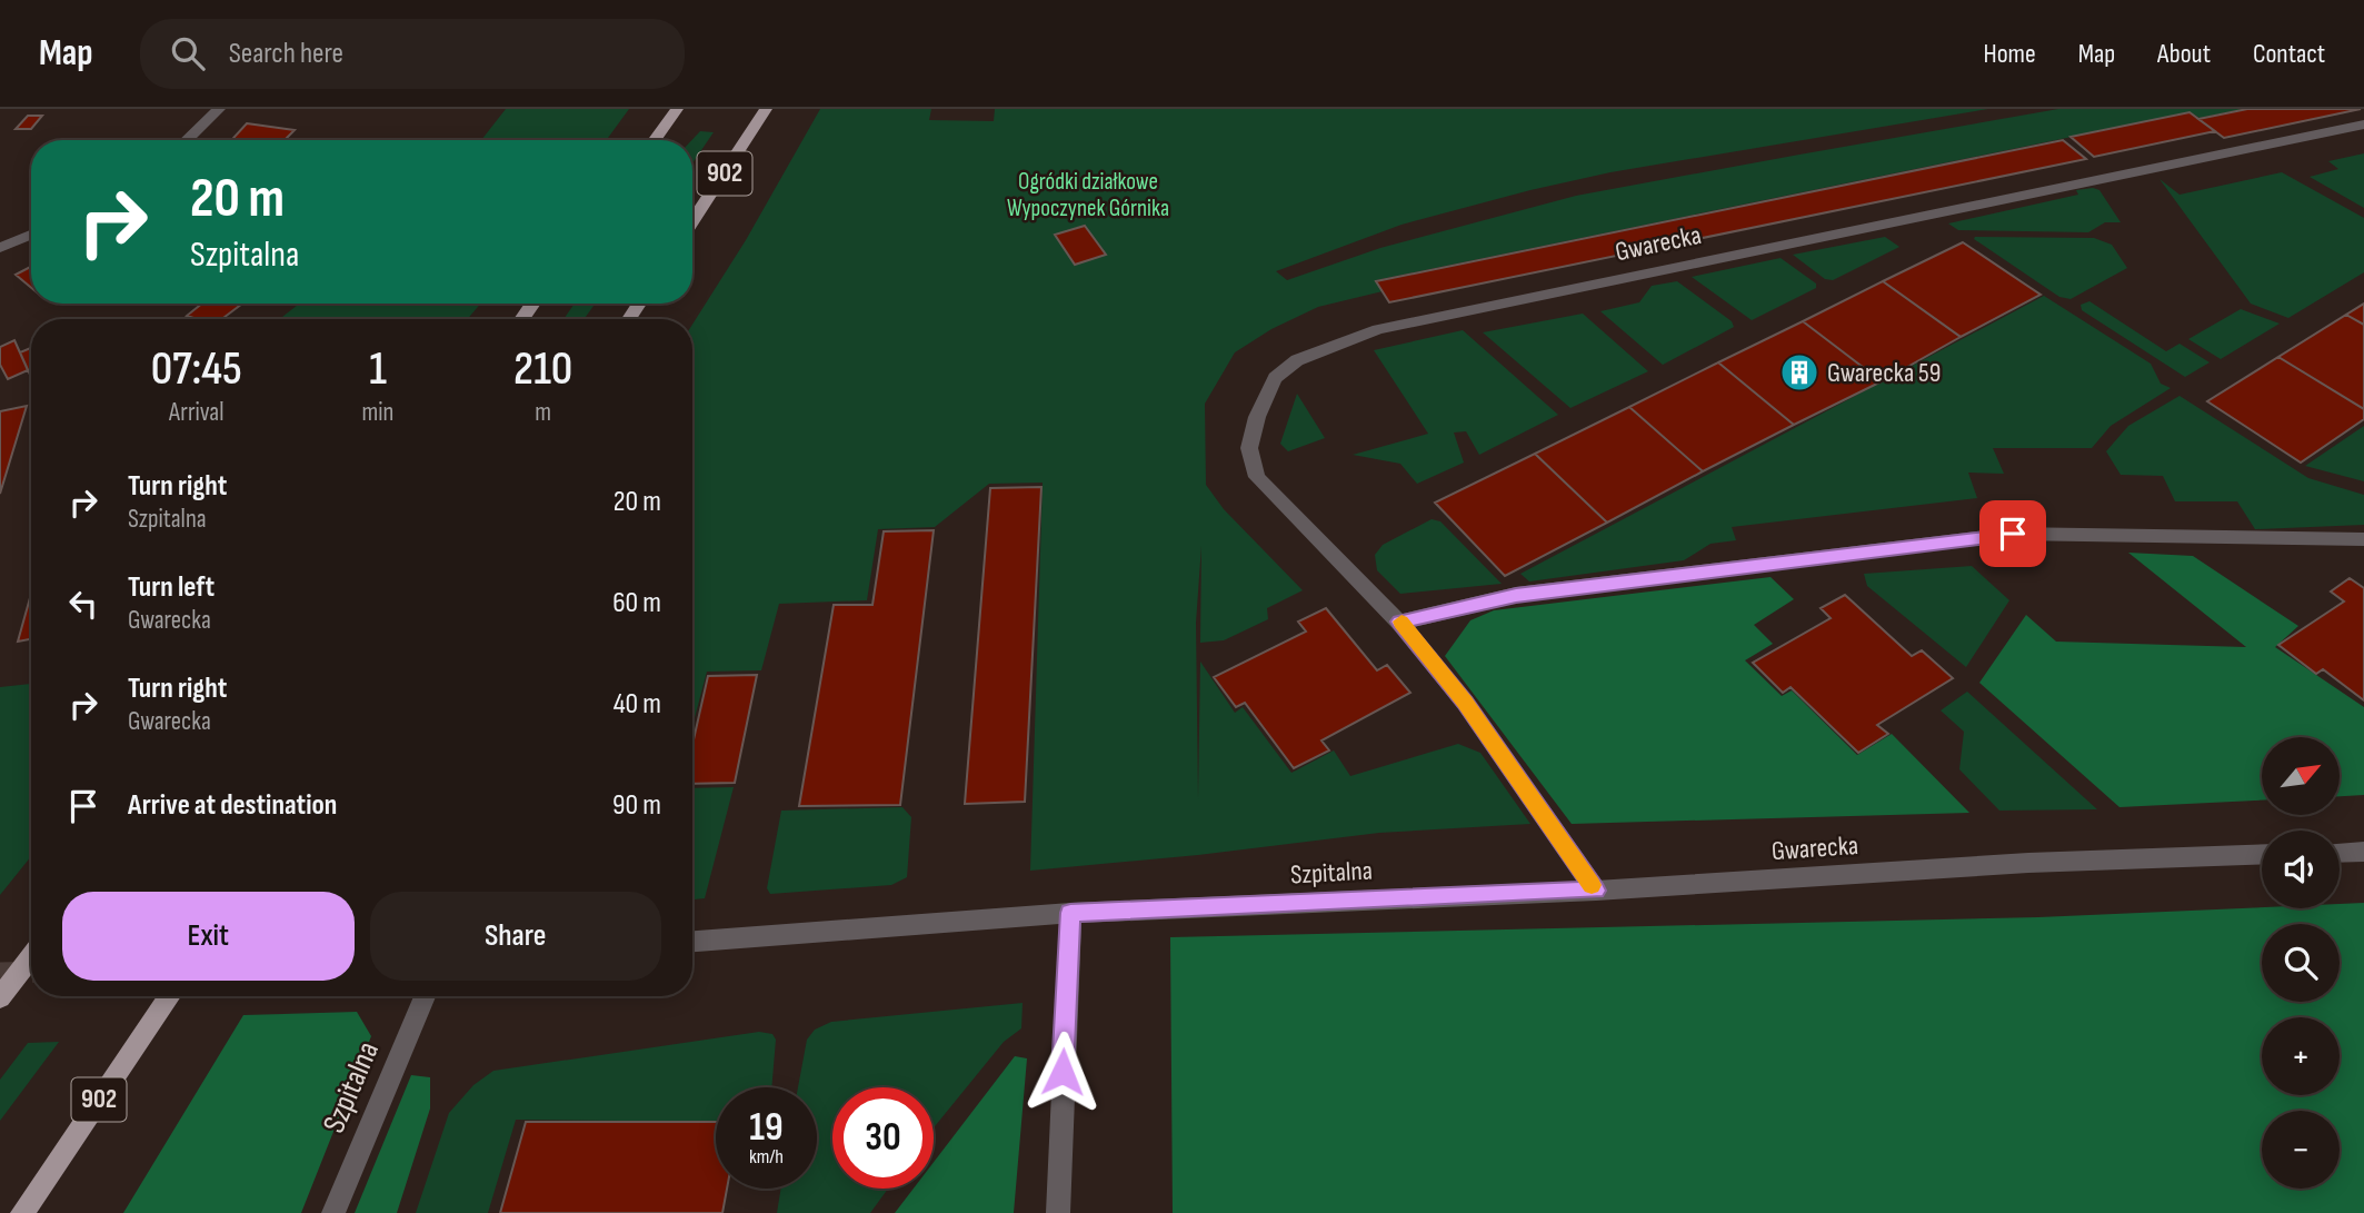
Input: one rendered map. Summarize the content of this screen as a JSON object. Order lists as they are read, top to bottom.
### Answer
{
  "streets": {
    "main road": ["902"],
    "street": ["Gwarecka", "Szpitalna"]
  },
  "crossings": [
    ["Gwarecka", "Szpitalna"]
  ],
  "parks": ["Ogródki działkowe Wypoczynek Górnika"],
  "places": {
    "building": ["Gwarecka 59"]
  },
  "north": "top right",
  "page": {
    "header": "Map",
    "search": "Search here",
    "nav": [
      "Home",
      "Map",
      "About",
      "Contact"
    ],
    "turn": ["20 m", "Szpitalna"],
    "eta": [
      "07:45",
      "Arrival",
      "1",
      "min",
      "210",
      "m"
    ],
    "list": [
      {
        "name": "Turn right",
        "note": "Szpitalna",
        "value": "20 m"
      },
      {
        "name": "Turn left",
        "note": "Gwarecka",
        "value": "60 m"
      },
      {
        "name": "Turn right",
        "note": "Gwarecka",
        "value": "40 m"
      },
      {
        "name": "Arrive at destination",
        "value": "90 m"
      }
    ],
    "map_buttons": ["+", "−"],
    "buttons": ["Exit", "Share"],
    "speed": "19 km/h",
    "limit": "30"
  }
}
